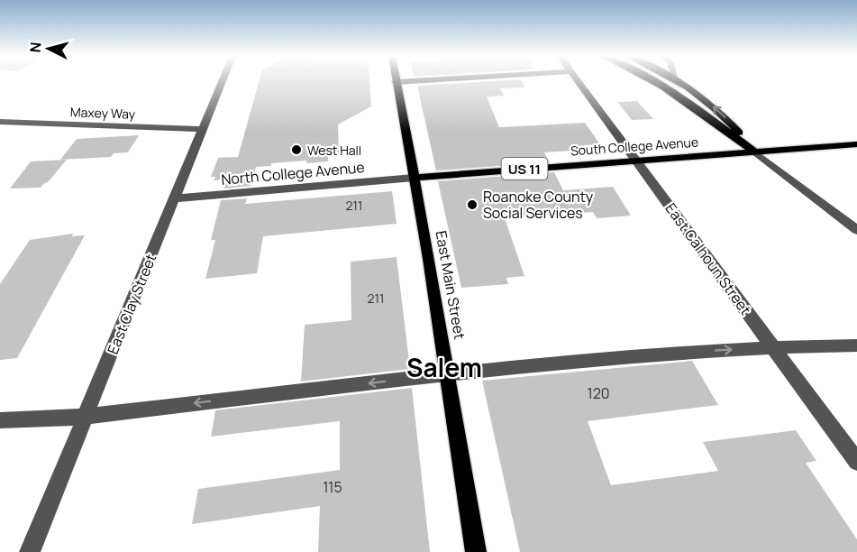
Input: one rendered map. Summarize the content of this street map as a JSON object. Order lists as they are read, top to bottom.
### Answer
{
  "streets": {
    "main road": ["South College Avenue", "US 11", "East Main Street"],
    "street": [
      "Maxey Way",
      "North College Avenue",
      "East Calhoun Street",
      "East Clay Street"
    ]
  },
  "crossings": [
    ["Maxey Way", "East Clay Street"],
    ["South College Avenue", "North College Avenue"],
    ["South College Avenue", "East Calhoun Street"],
    ["South College Avenue", "East Main Street"],
    ["North College Avenue", "East Main Street"],
    ["North College Avenue", "East Clay Street"]
  ],
  "districts": ["Salem"],
  "places": ["West Hall", "Roanoke County Social Services"],
  "house_numbers": [
    "211",
    "211",
    "120",
    "115"
  ],
  "north": "left"
}
